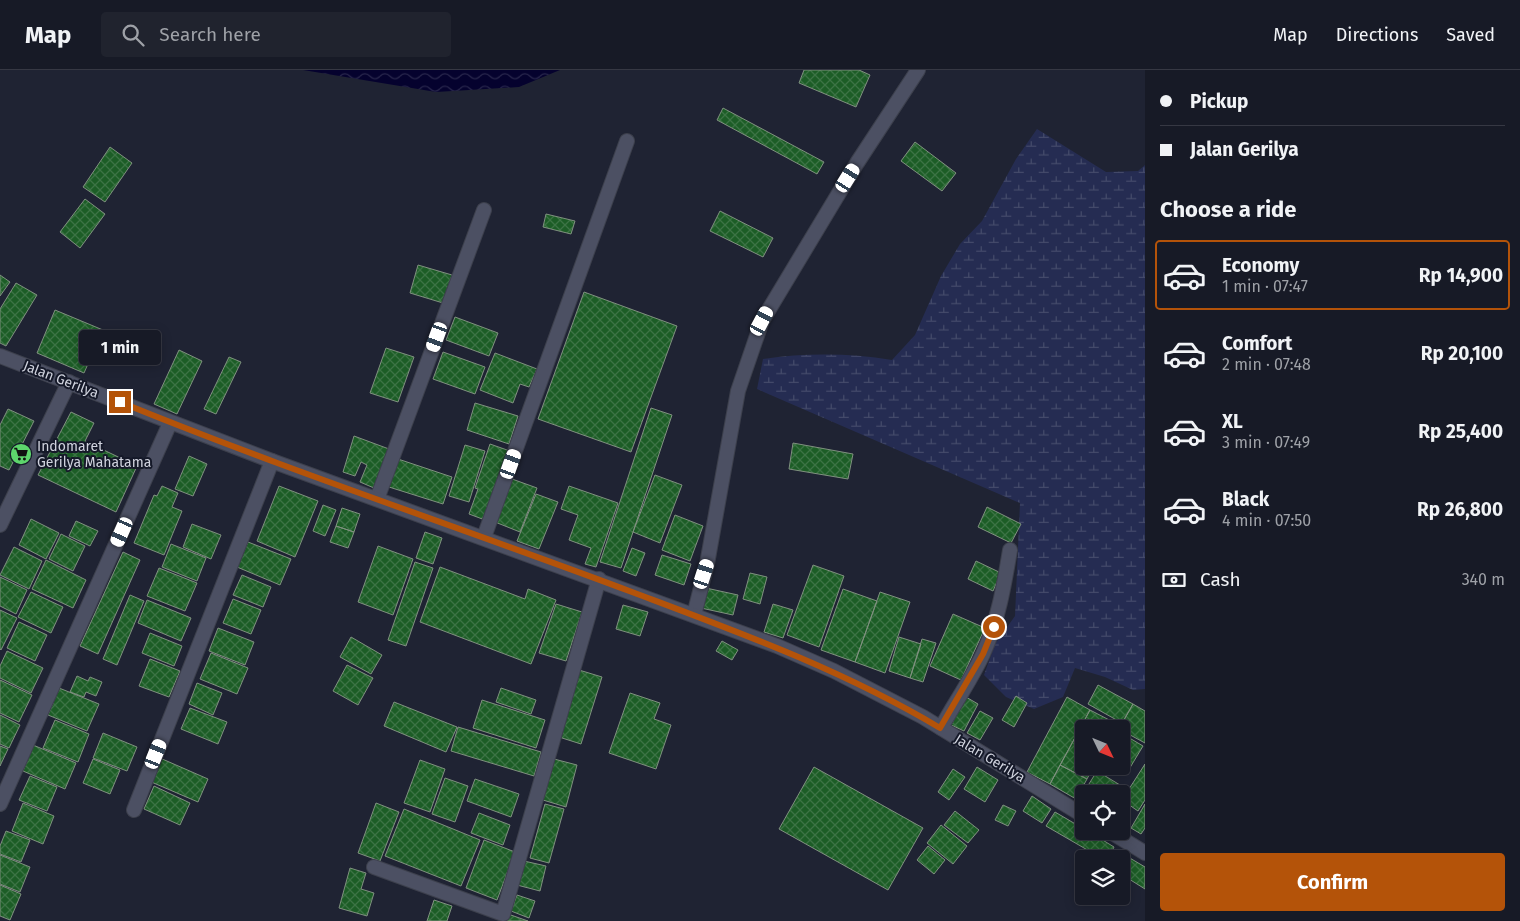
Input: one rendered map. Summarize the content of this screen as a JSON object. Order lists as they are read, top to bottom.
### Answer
{
  "streets": {
    "street": ["Jalan Gerilya"]
  },
  "places": {
    "supermarket": ["Indomaret Gerilya Mahatama"]
  },
  "north": "bottom right",
  "page": {
    "header": "Map",
    "search": "Search here",
    "nav": ["Map", "Directions", "Saved"],
    "banner": ["Pickup", "Jalan Gerilya"],
    "heading": "Choose a ride",
    "list": [
      {
        "name": "Economy",
        "note": "1 min · 07:47",
        "value": "Rp 14,900"
      },
      {
        "name": "Comfort",
        "note": "2 min · 07:48",
        "value": "Rp 20,100"
      },
      {
        "name": "XL",
        "note": "3 min · 07:49",
        "value": "Rp 25,400"
      },
      {
        "name": "Black",
        "note": "4 min · 07:50",
        "value": "Rp 26,800"
      }
    ],
    "bubble": "1 min",
    "pay": ["Cash", "340 m"],
    "buttons": "Confirm"
  }
}
